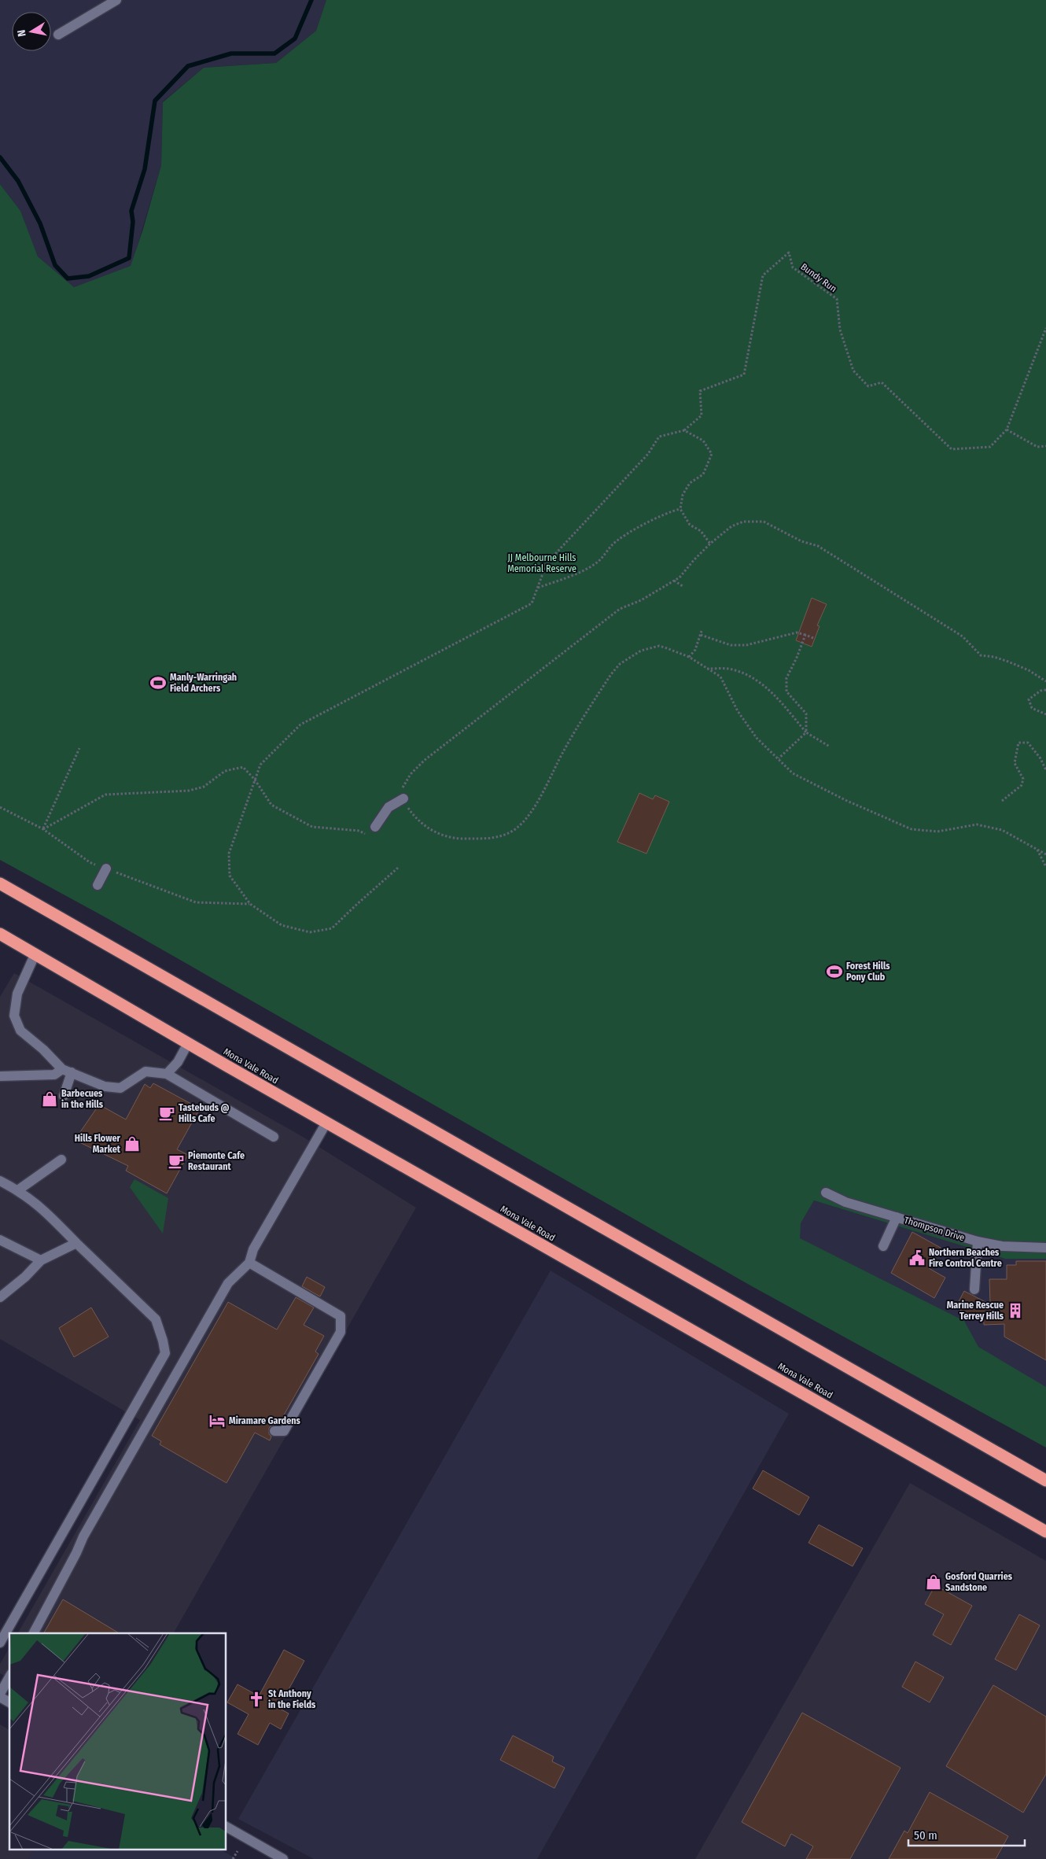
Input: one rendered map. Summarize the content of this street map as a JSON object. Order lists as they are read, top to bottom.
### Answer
{
  "streets": {
    "highway": ["Mona Vale Road"],
    "street": ["Thompson Drive"],
    "path": ["Bundy Run"]
  },
  "parks": ["JJ Melbourne Hills Memorial Reserve"],
  "places": {
    "sports": ["Manly-Warringah Field Archers", "Forest Hills Pony Club"],
    "shop": ["Barbecues in the Hills", "Hills Flower Market", "Gosford Quarries Sandstone"],
    "cafe": ["Tastebuds @ Hills Cafe", "Piemonte Cafe Restaurant"],
    "public building": ["Northern Beaches Fire Control Centre"],
    "building": ["Marine Rescue Terrey Hills"],
    "hotel": ["Miramare Gardens"],
    "church": ["St Anthony in the Fields"]
  },
  "scale_bar": "50 m",
  "north": "left"
}
